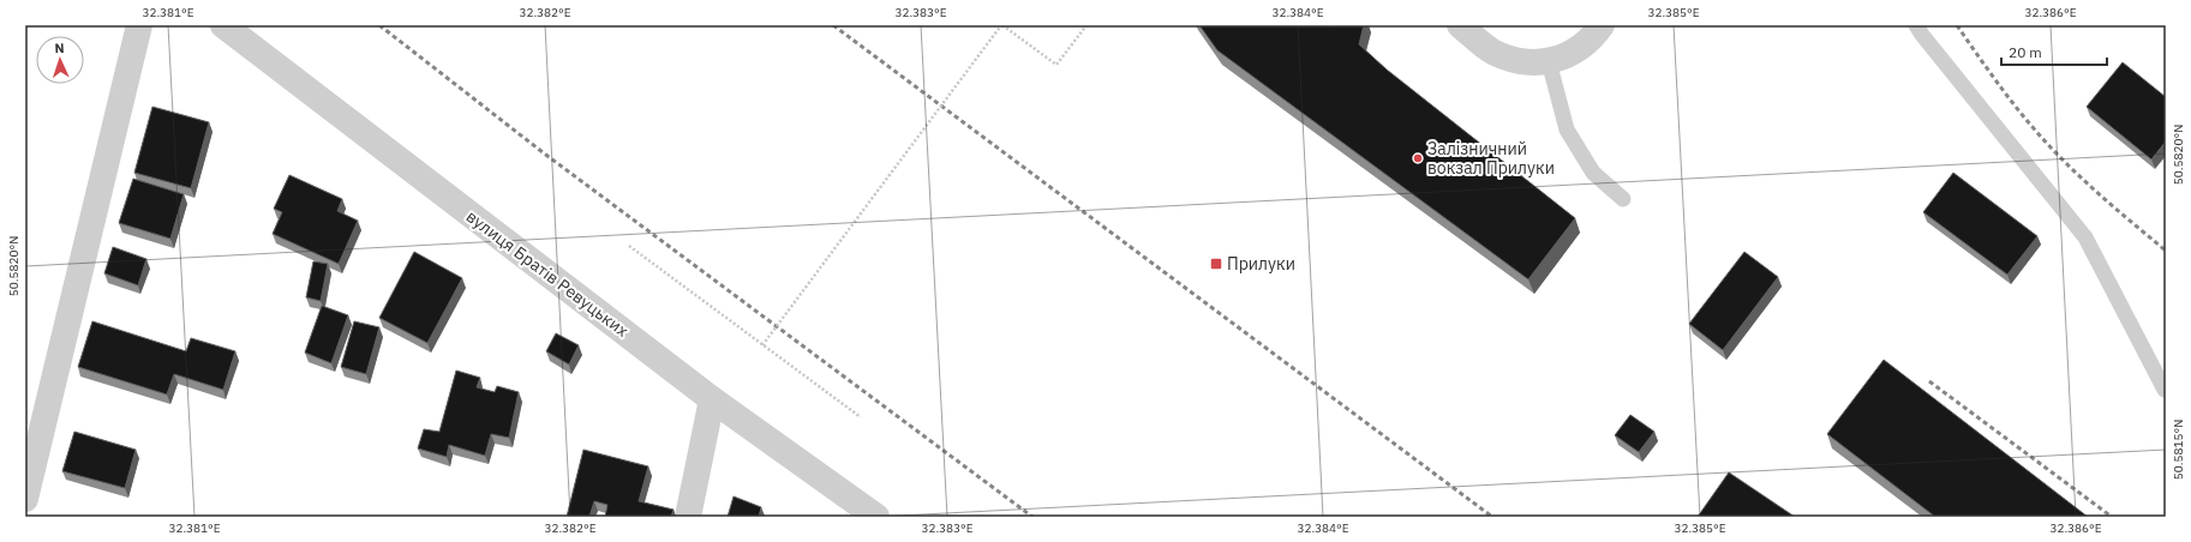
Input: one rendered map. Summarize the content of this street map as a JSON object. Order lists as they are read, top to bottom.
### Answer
{
  "streets": {
    "street": ["вулиця Братів Ревуцьких"]
  },
  "places": {
    "other": ["Залізничний вокзал Прилуки"],
    "transit": ["Прилуки"]
  },
  "scale_bar": "20 m",
  "north": "top",
  "coordinates": [
    "32.381°E",
    "32.382°E",
    "32.383°E",
    "32.384°E",
    "32.385°E",
    "32.386°E",
    "50.5820°N",
    "50.5815°N"
  ]
}
